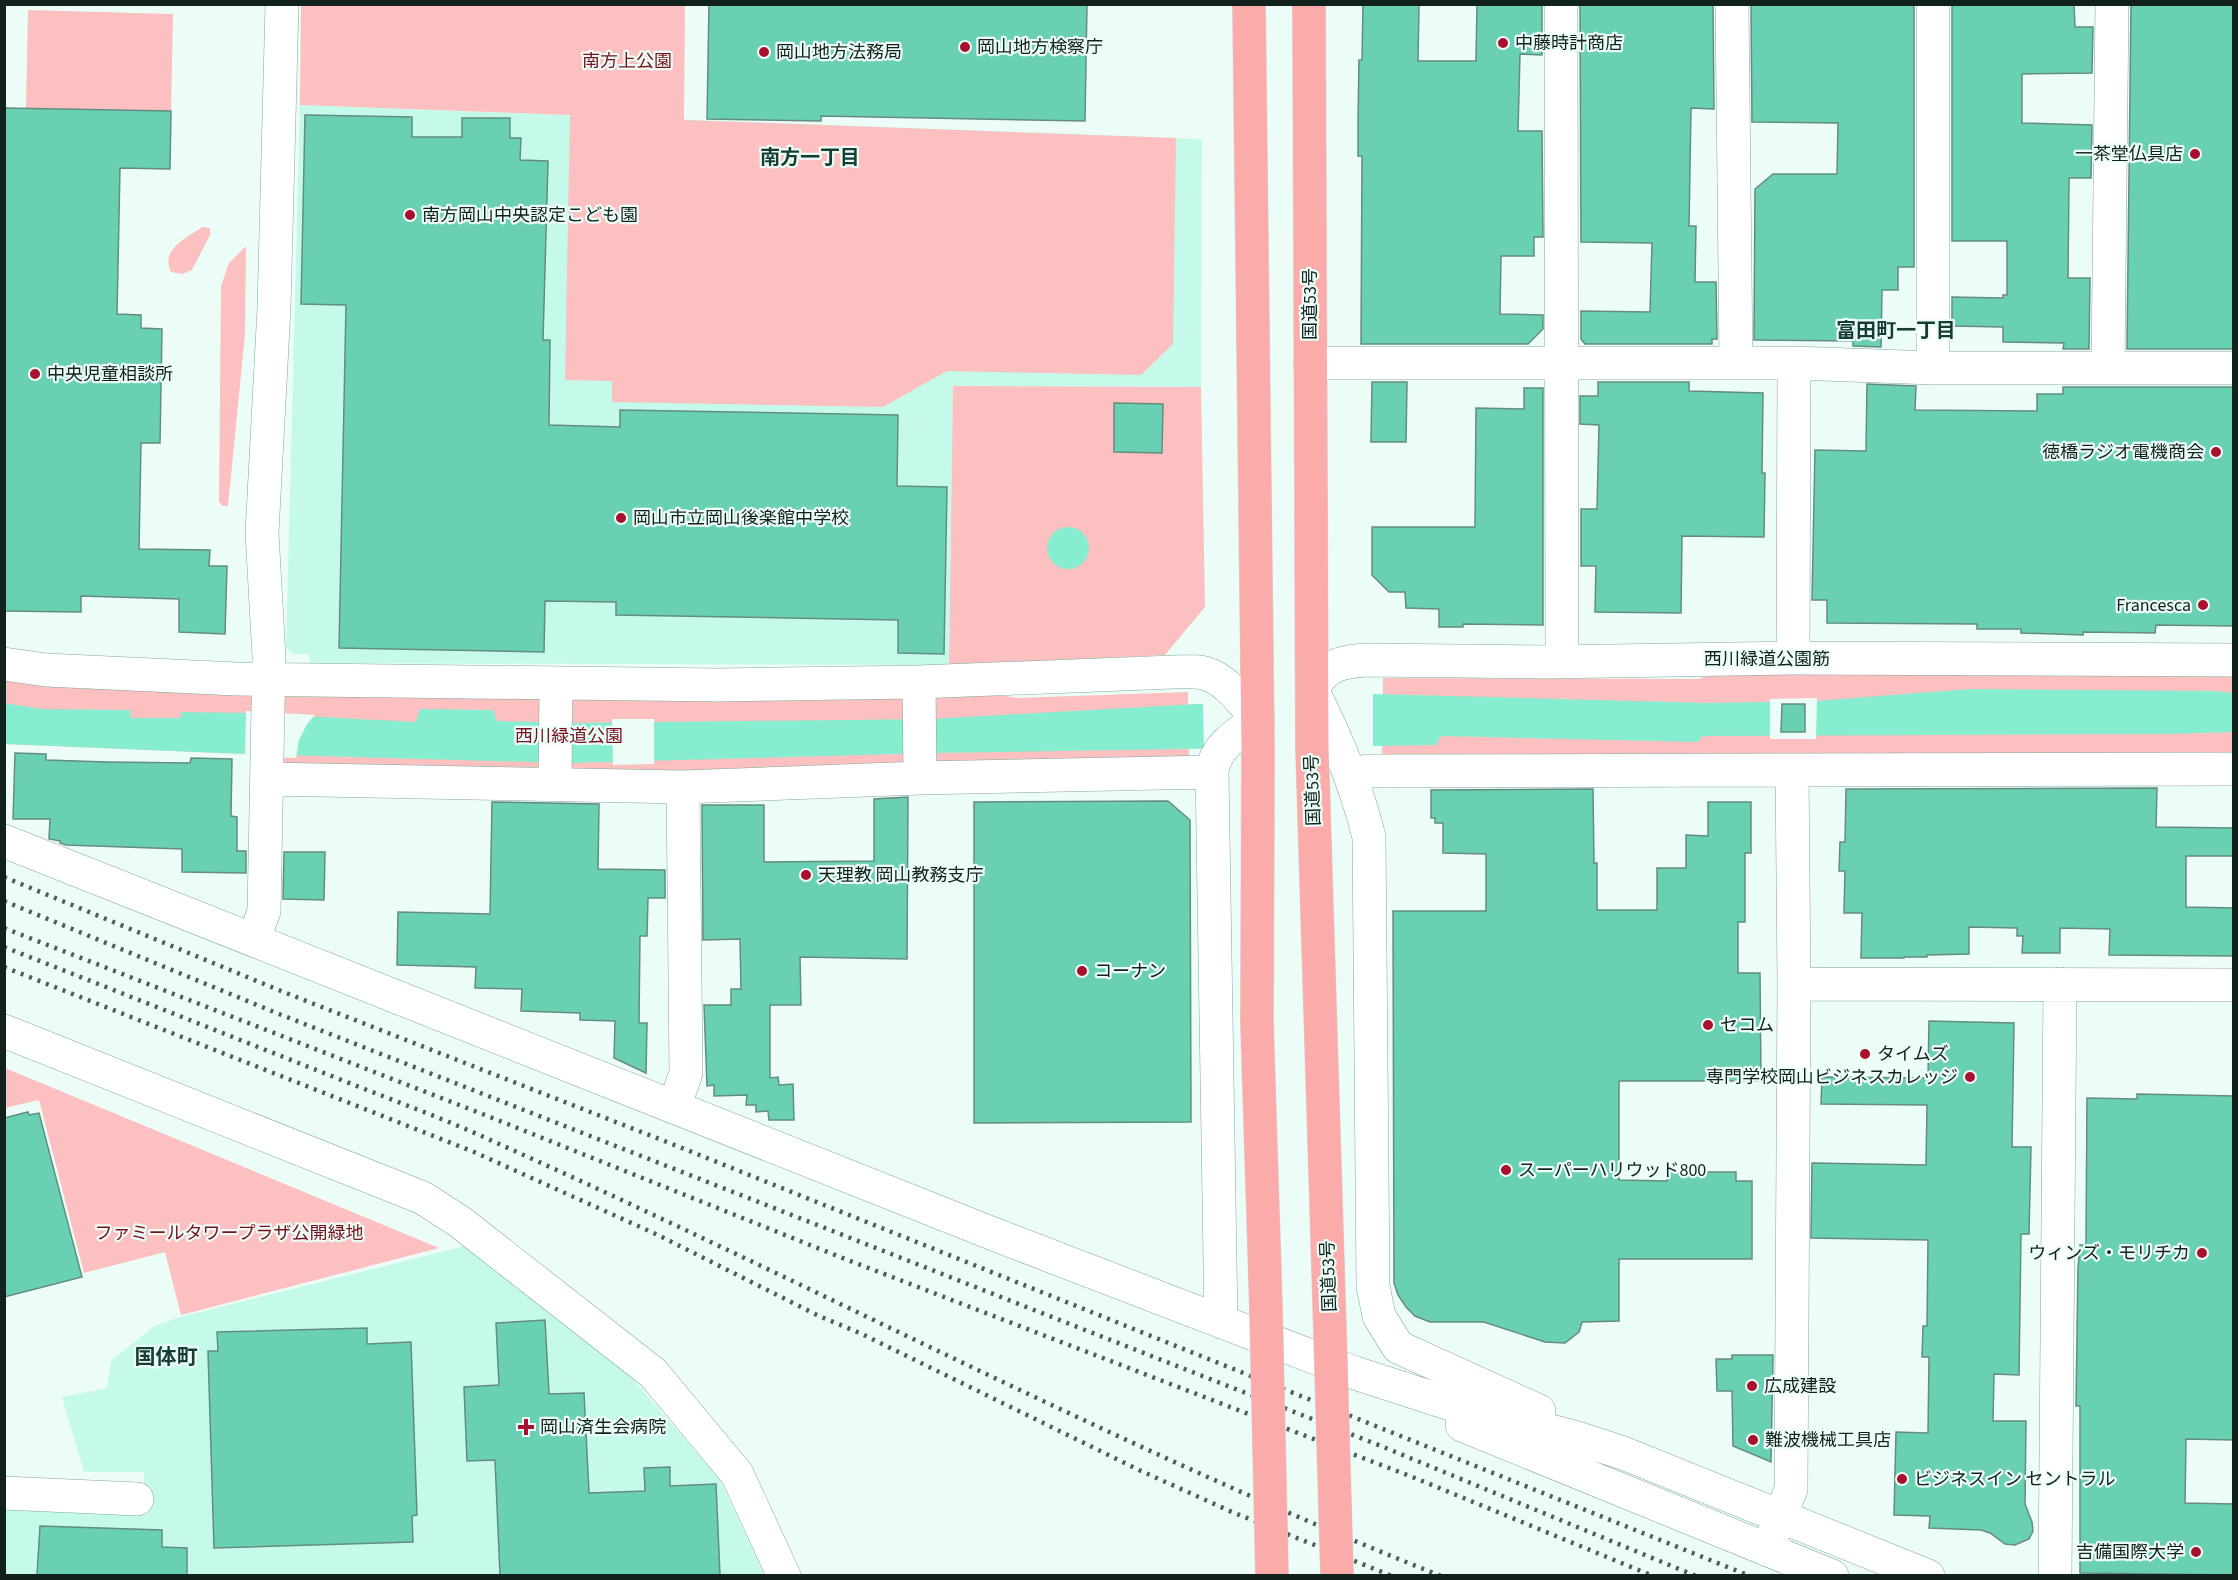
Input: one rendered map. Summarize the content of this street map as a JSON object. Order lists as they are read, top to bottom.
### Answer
{
  "streets": {
    "highway": ["国道53号"],
    "street": ["西川緑道公園筋"]
  },
  "crossings": [
    ["国道53号", "西川緑道公園筋"]
  ],
  "districts": ["南方一丁目", "富田町一丁目", "国体町"],
  "parks": ["南方上公園", "西川緑道公園", "ファミールタワープラザ公開緑地"],
  "places": {
    "other": [
      "中藤時計商店",
      "岡山地方検察庁",
      "岡山地方法務局",
      "一茶堂仏具店",
      "南方岡山中央認定こども園",
      "中央児童相談所",
      "徳橋ラジオ電機商会",
      "岡山市立岡山後楽館中学校",
      "Francesca",
      "天理教 岡山教務支庁",
      "コーナン",
      "セコム",
      "タイムズ",
      "専門学校岡山ビジネスカレッジ",
      "スーパーハリウッド800",
      "ウィンズ・モリチカ",
      "広成建設",
      "難波機械工具店",
      "ビジネスイン セントラル",
      "吉備国際大学"
    ],
    "health": ["岡山済生会病院"]
  }
}
